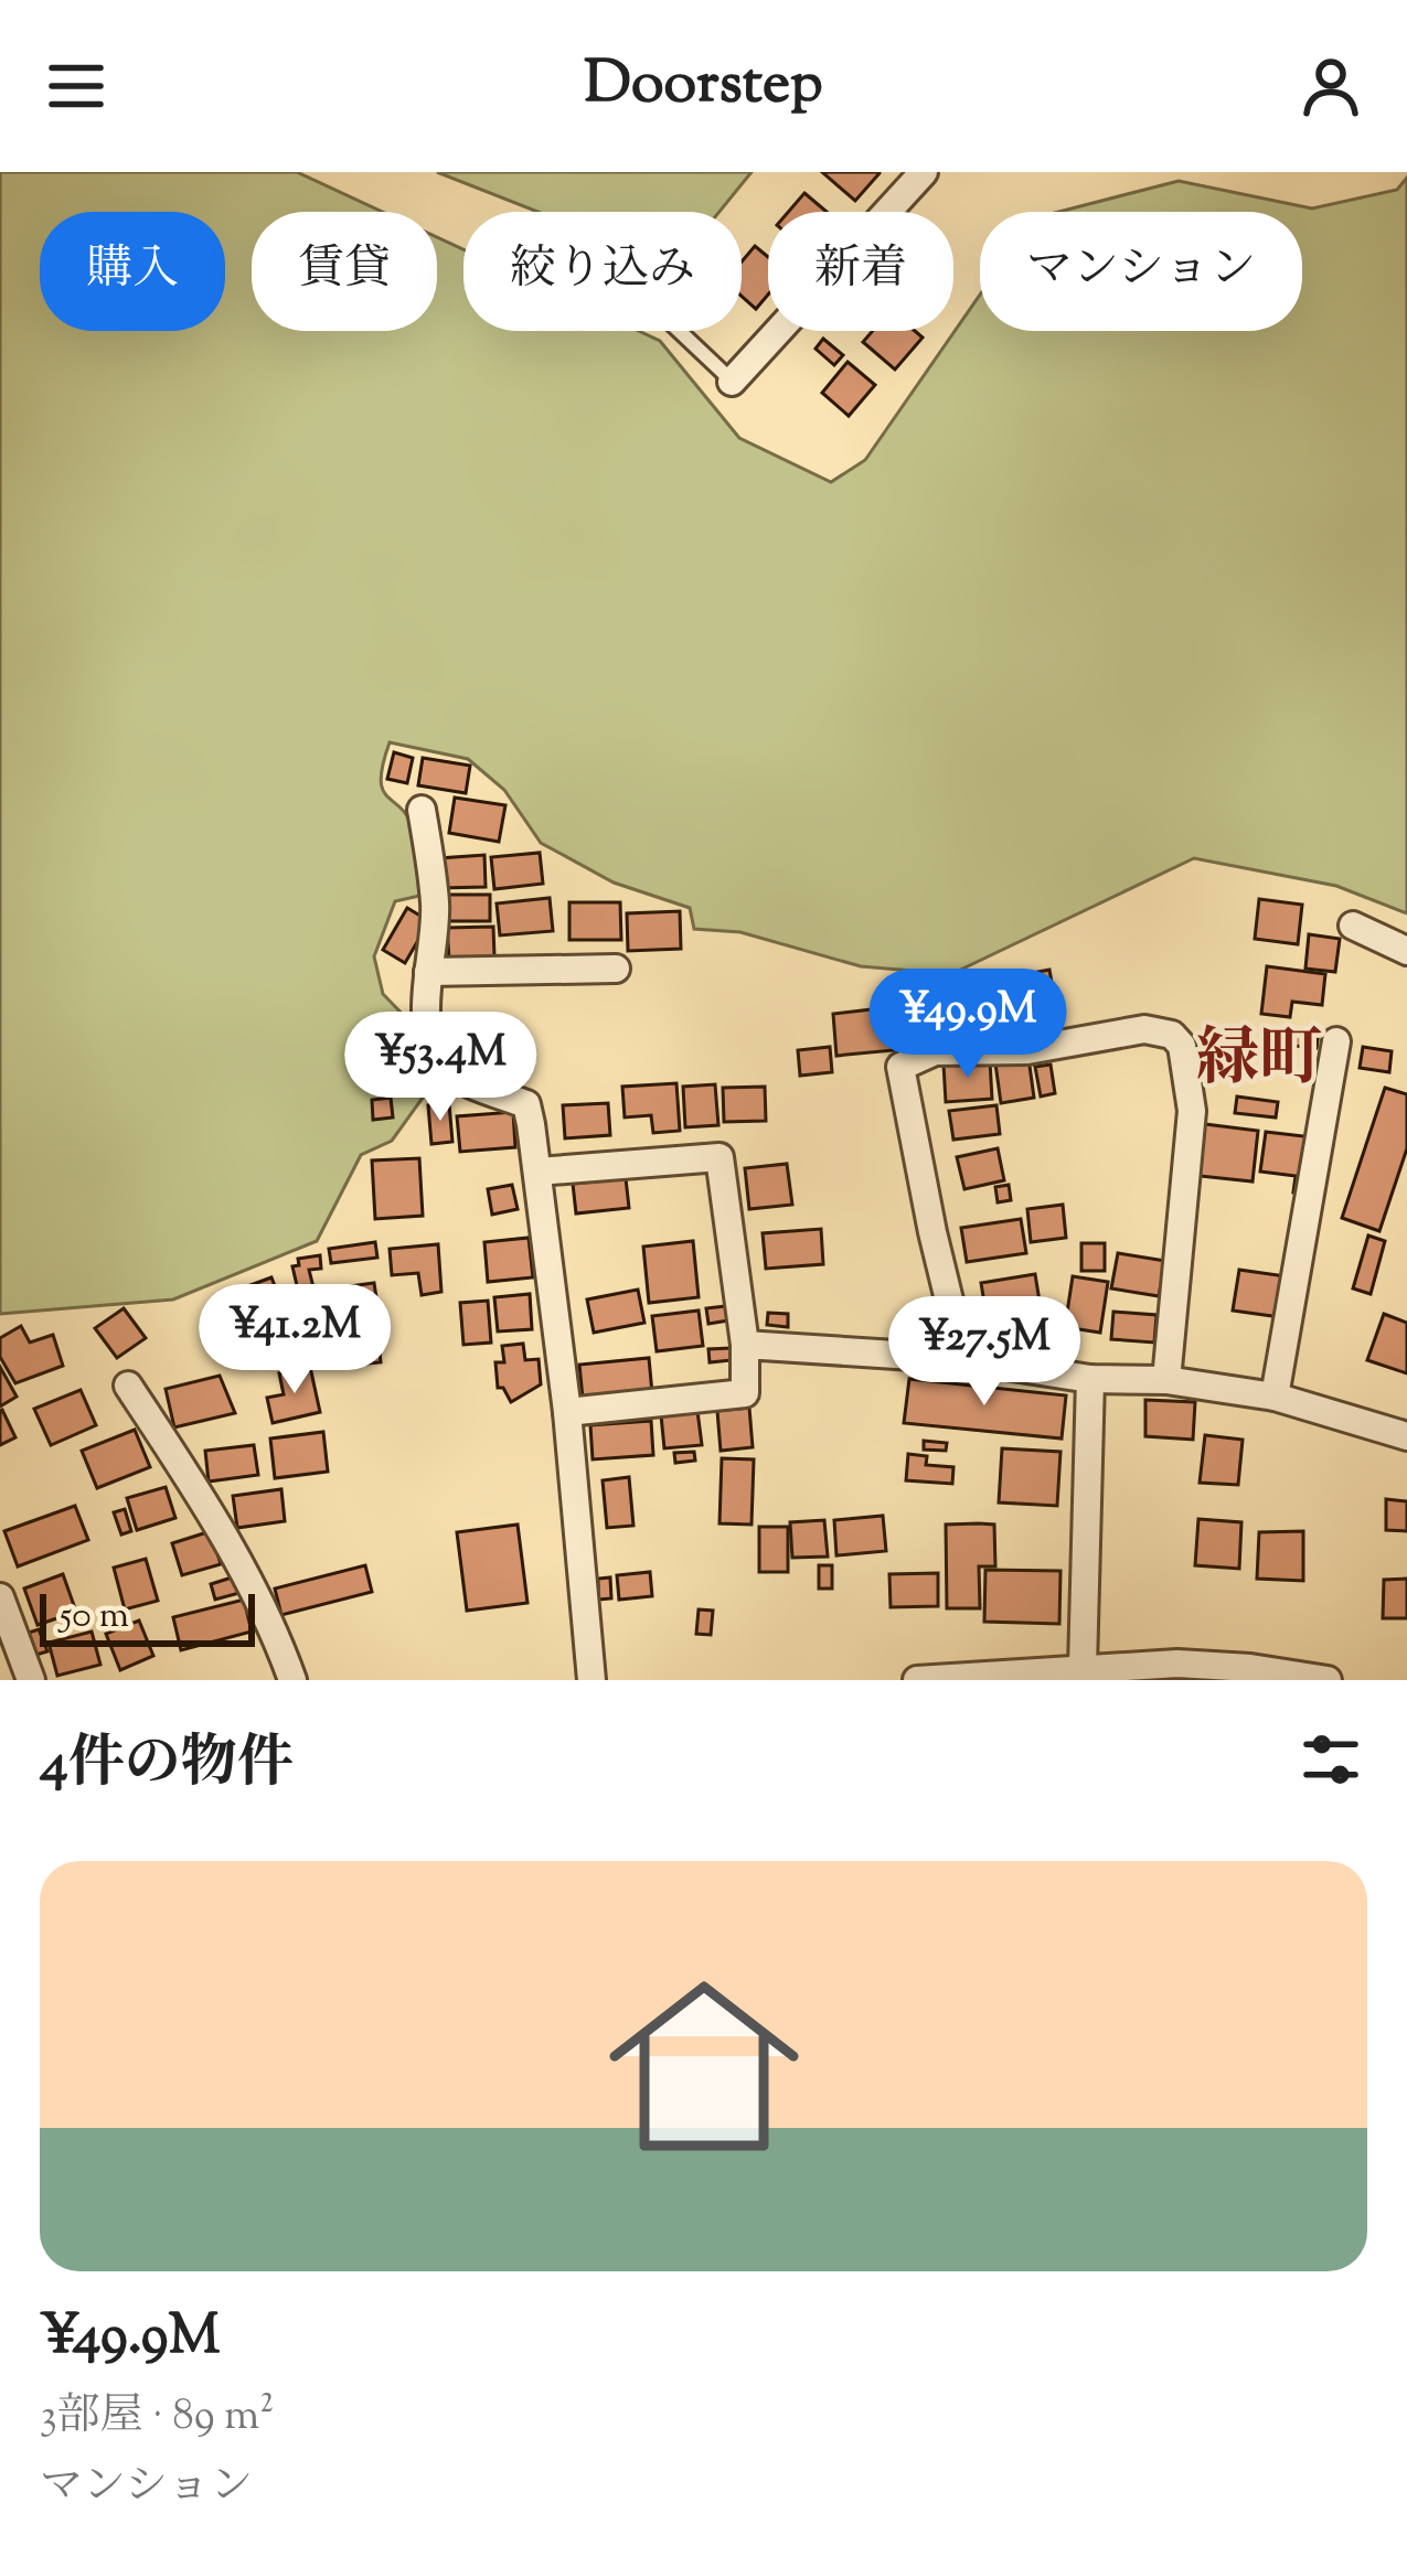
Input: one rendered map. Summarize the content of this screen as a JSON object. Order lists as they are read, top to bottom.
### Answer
{
  "districts": ["緑町"],
  "scale_bar": "50 m",
  "page": {
    "header": "Doorstep",
    "chip": [
      "購入",
      "賃貸",
      "絞り込み",
      "新着",
      "マンション"
    ],
    "price": [
      "¥49.9M",
      "¥53.4M",
      "¥41.2M",
      "¥27.5M"
    ],
    "scale": "50 m",
    "heading": "4件の物件",
    "list": [
      {
        "name": "¥49.9M",
        "note": "3部屋 · 89 m² · マンション"
      }
    ]
  }
}
